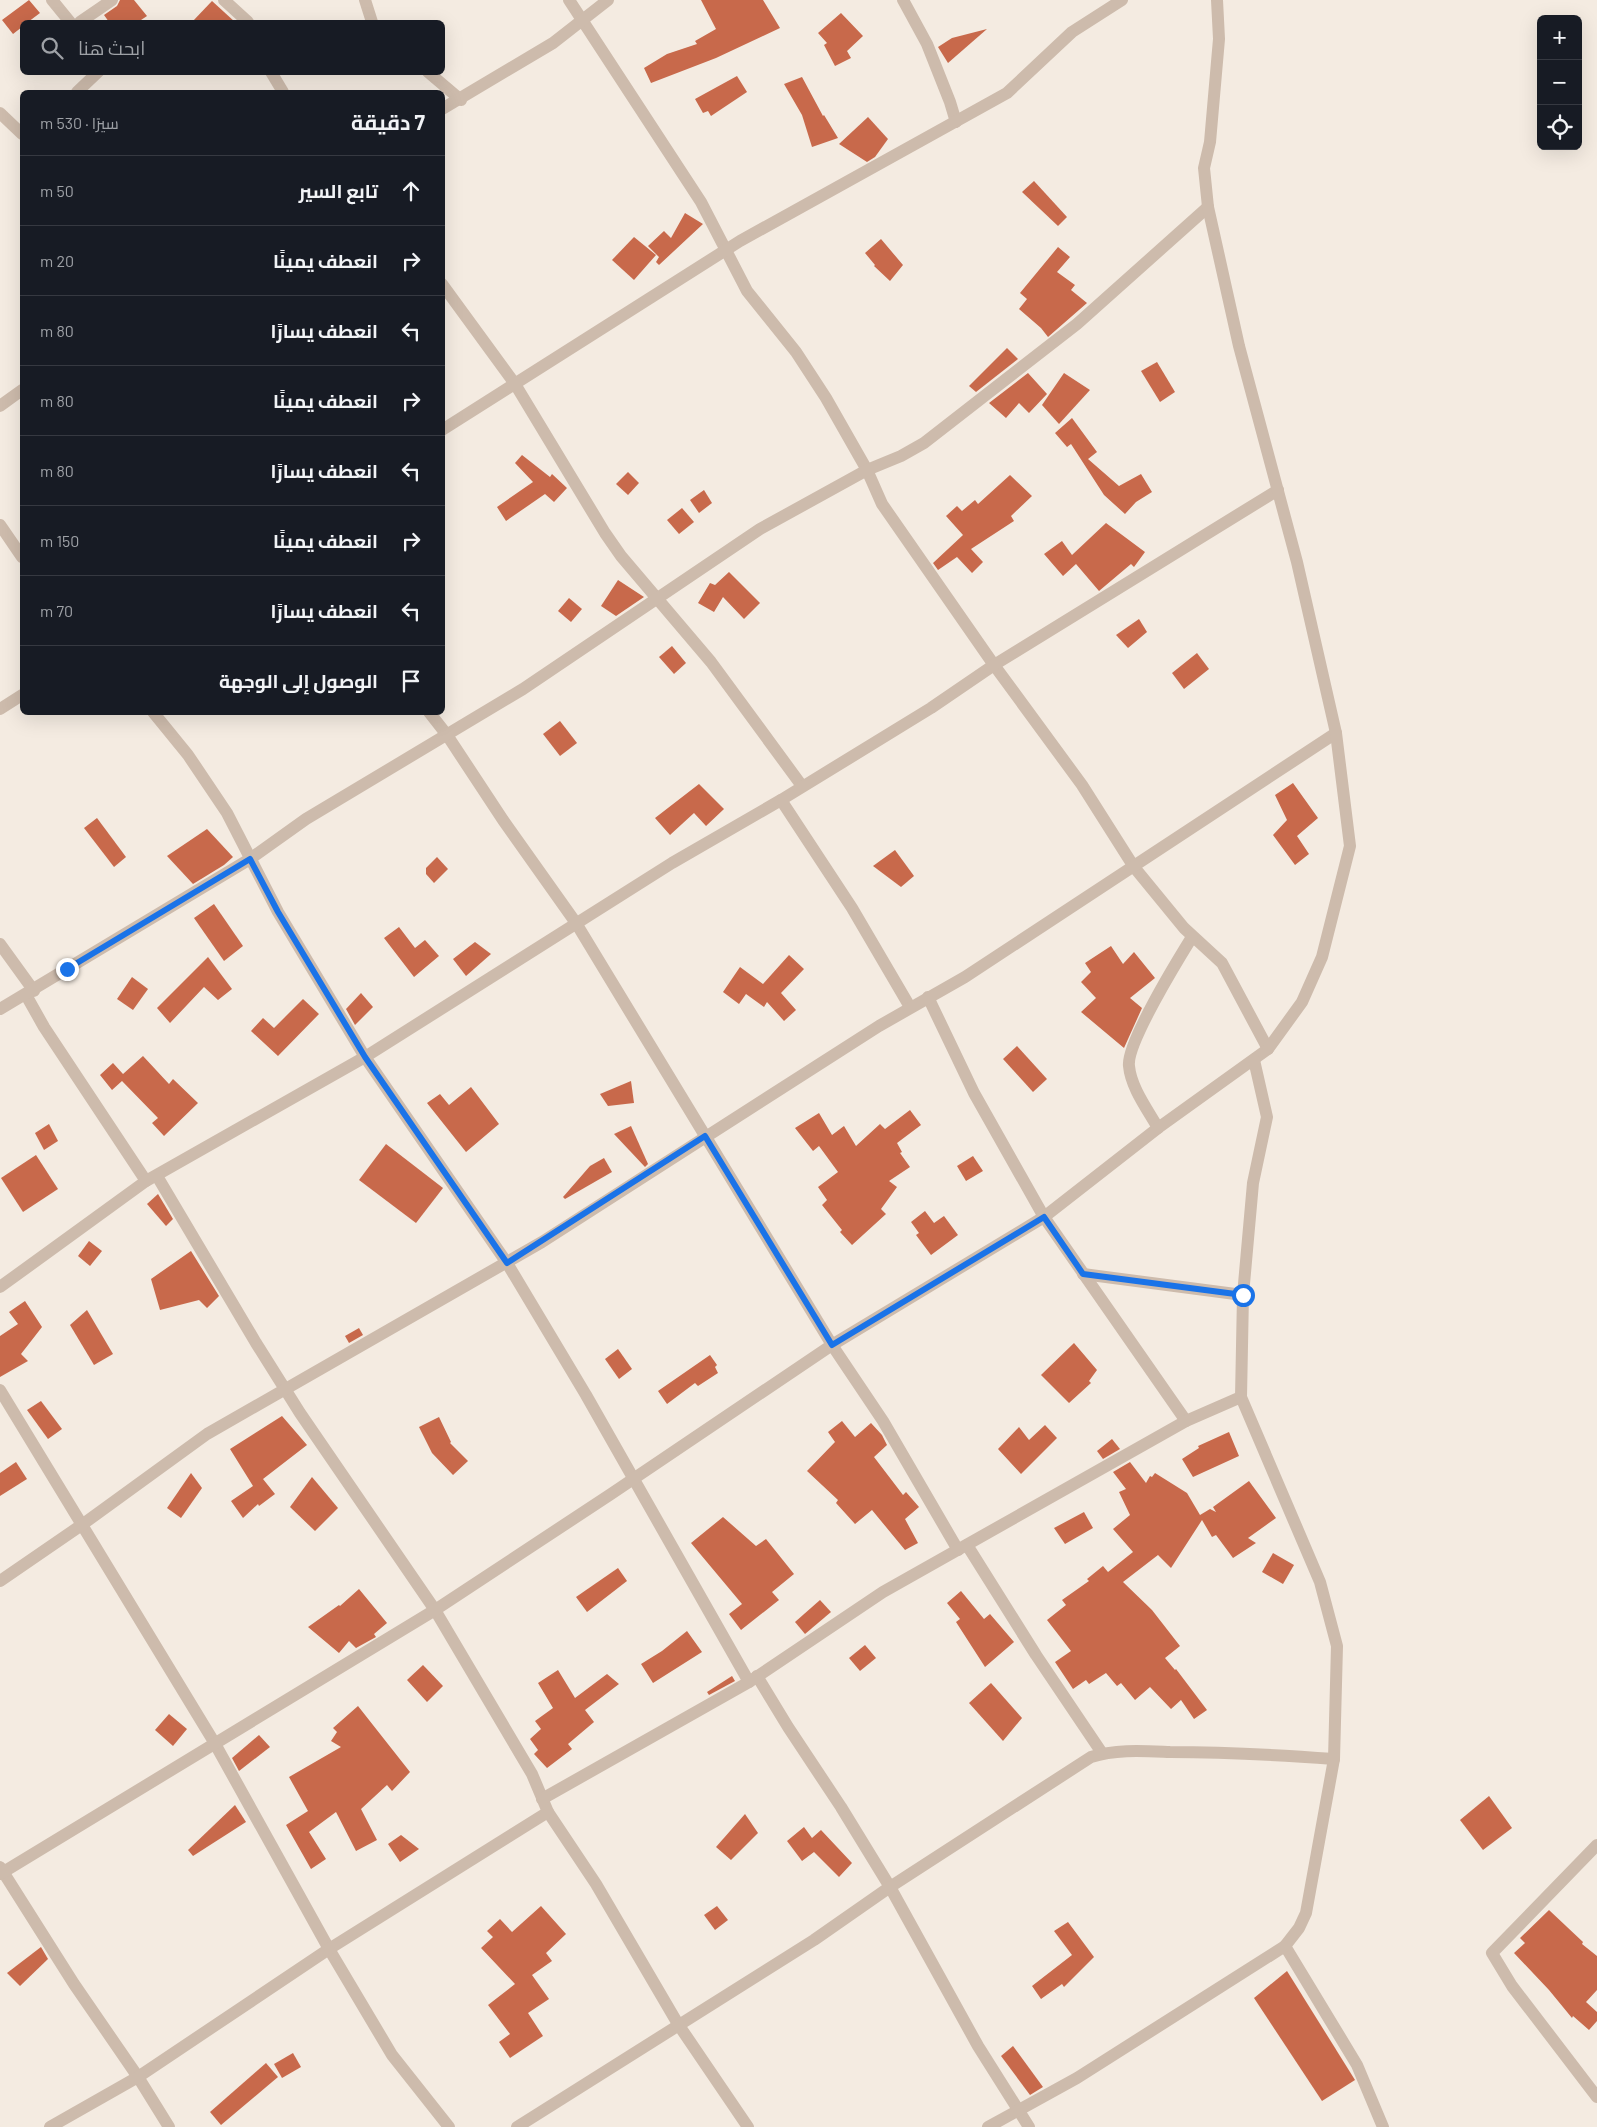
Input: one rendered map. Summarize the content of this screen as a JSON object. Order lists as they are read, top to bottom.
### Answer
{
  "page": {
    "map_buttons": ["+", "−"],
    "search": "ابحث هنا",
    "heading": ["7 دقيقة", "سيرًا · 530 m"],
    "list": [
      ["تابع السير", "50 m"],
      ["انعطف يمينًا", "20 m"],
      ["انعطف يسارًا", "80 m"],
      ["انعطف يمينًا", "80 m"],
      ["انعطف يسارًا", "80 m"],
      ["انعطف يمينًا", "150 m"],
      ["انعطف يسارًا", "70 m"],
      "الوصول إلى الوجهة"
    ]
  }
}
